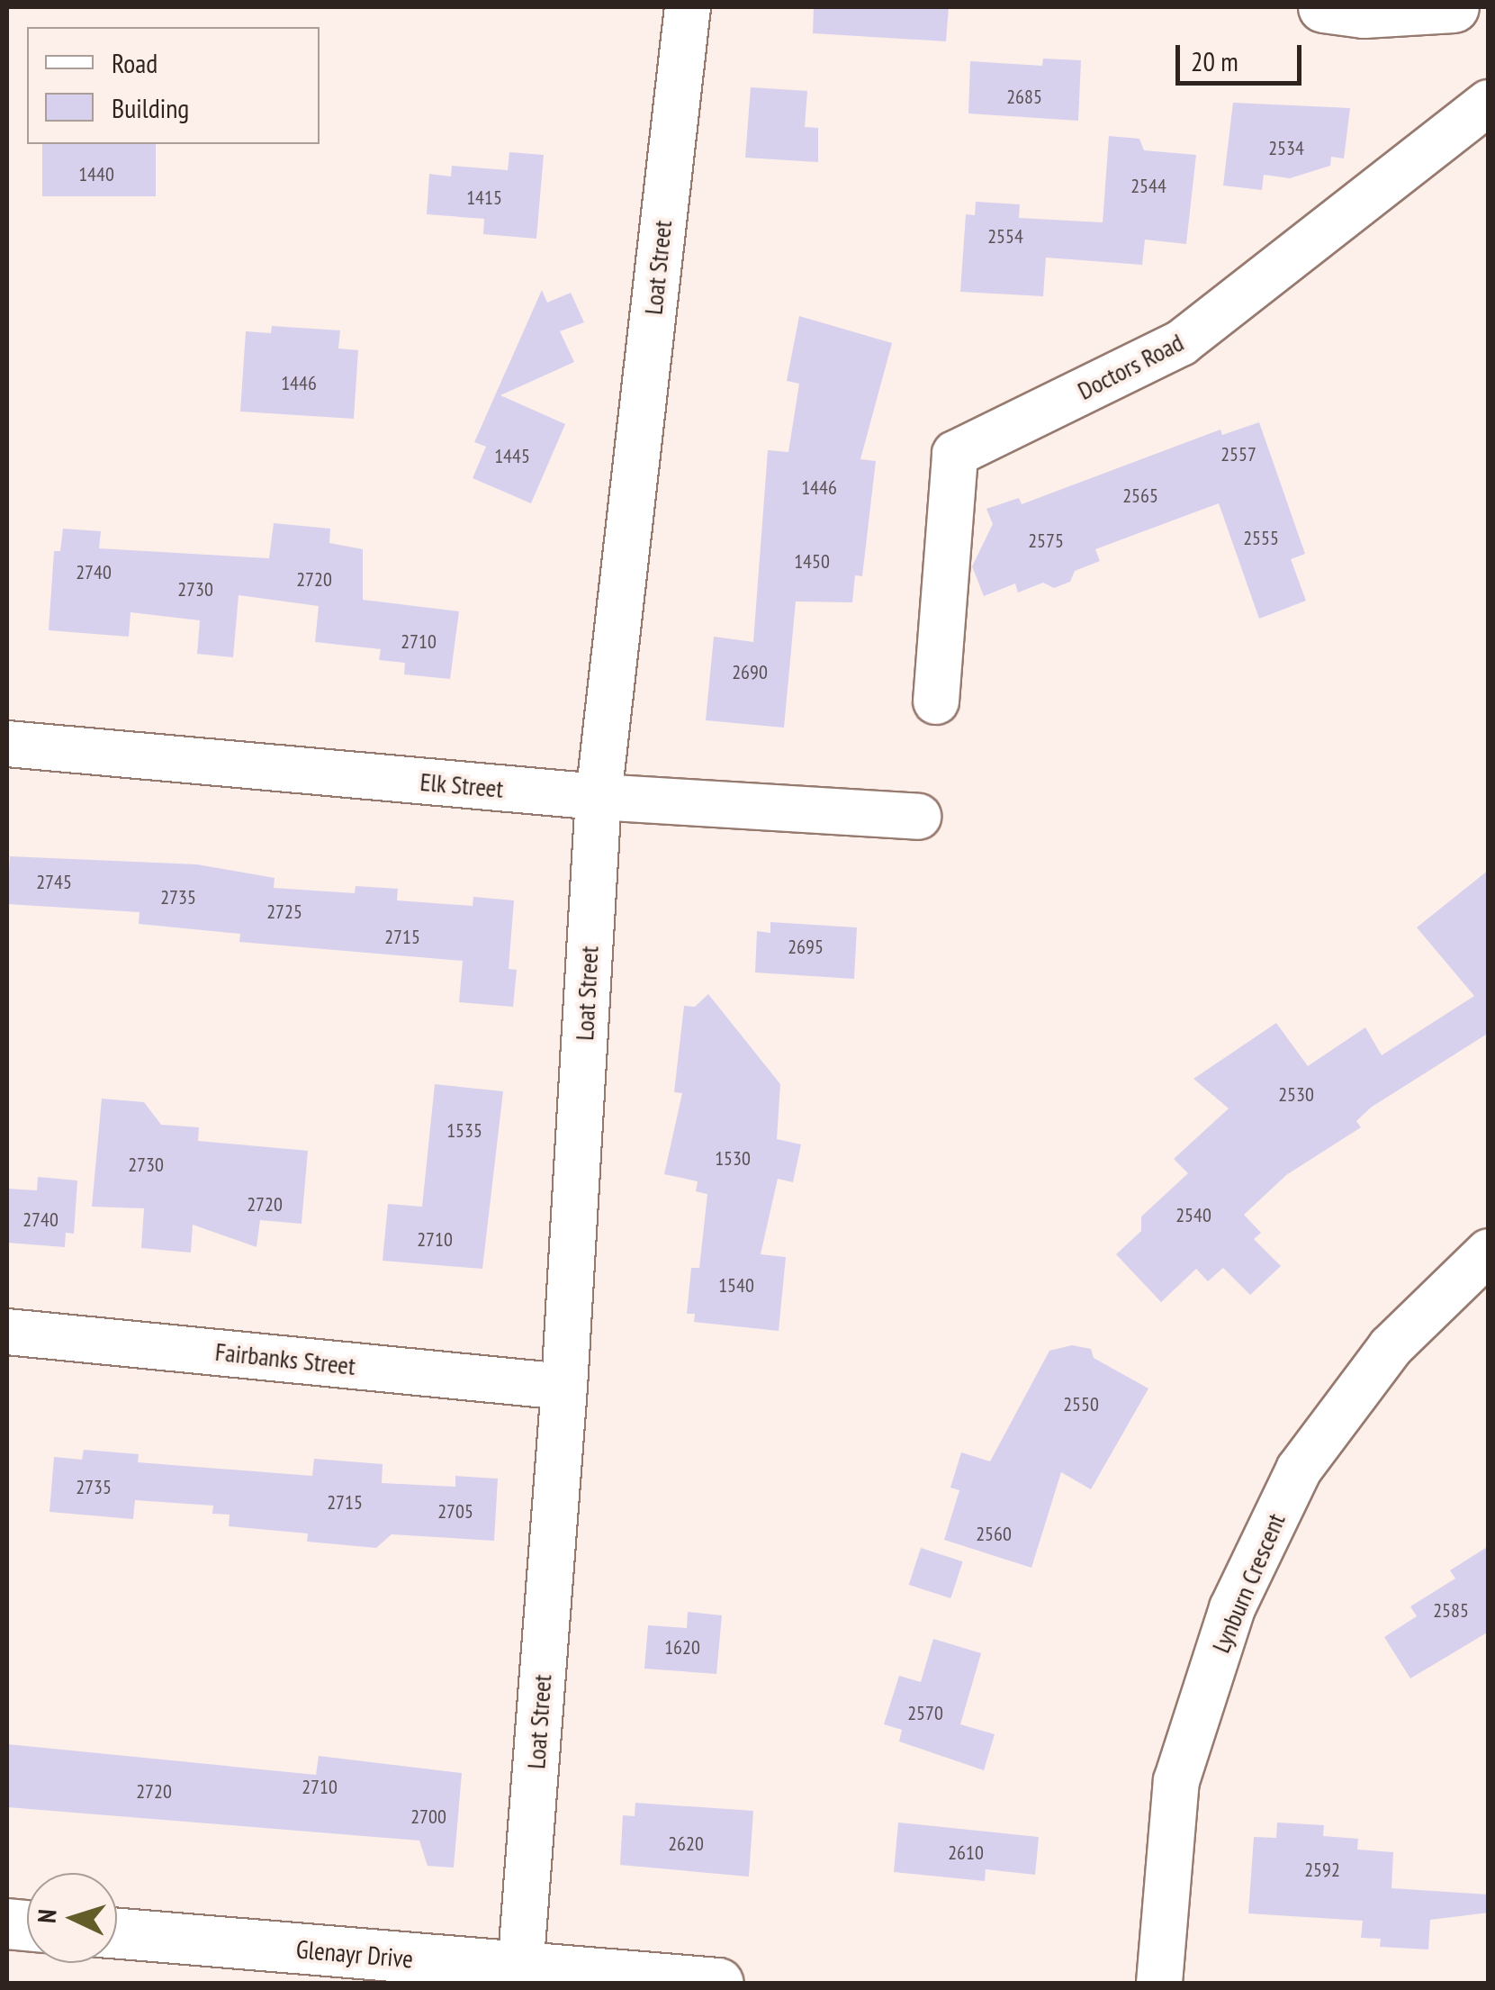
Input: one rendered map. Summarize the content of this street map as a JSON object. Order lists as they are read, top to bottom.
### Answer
{
  "streets": {
    "street": [
      "Loat Street",
      "Doctors Road",
      "Elk Street",
      "Fairbanks Street",
      "Lynburn Crescent",
      "Glenayr Drive"
    ]
  },
  "crossings": [
    ["Loat Street", "Elk Street"],
    ["Loat Street", "Fairbanks Street"],
    ["Loat Street", "Glenayr Drive"]
  ],
  "house_numbers": [
    "2685",
    "2534",
    "1440",
    "2544",
    "1415",
    "2554",
    "1446",
    "2557",
    "1445",
    "1446",
    "2565",
    "2555",
    "2575",
    "1450",
    "2740",
    "2720",
    "2730",
    "2710",
    "2690",
    "2745",
    "2735",
    "2725",
    "2715",
    "2695",
    "2530",
    "1535",
    "1530",
    "2730",
    "2720",
    "2540",
    "2740",
    "2710",
    "1540",
    "2550",
    "2735",
    "2715",
    "2705",
    "2560",
    "2585",
    "1620",
    "2570",
    "2710",
    "2720",
    "2700",
    "2620",
    "2610",
    "2592"
  ],
  "legend": ["Road", "Building"],
  "scale_bar": "20 m",
  "north": "left"
}
